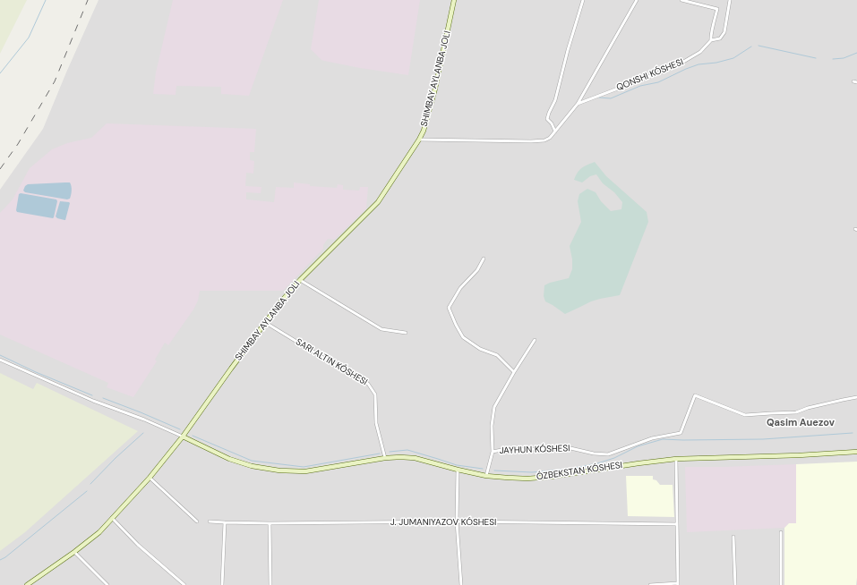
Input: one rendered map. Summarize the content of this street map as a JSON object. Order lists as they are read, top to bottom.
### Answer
{
  "streets": {
    "main road": ["ÓZBEKSTAN KÓSHESI"],
    "street": ["JAYHUN KÓSHESI", "J. JUMANIYAZOV KÓSHESI"]
  },
  "crossings": [
    ["JAYHUN KÓSHESI", "ÓZBEKSTAN KÓSHESI"]
  ],
  "districts": ["Qasim Auezov"]
}
